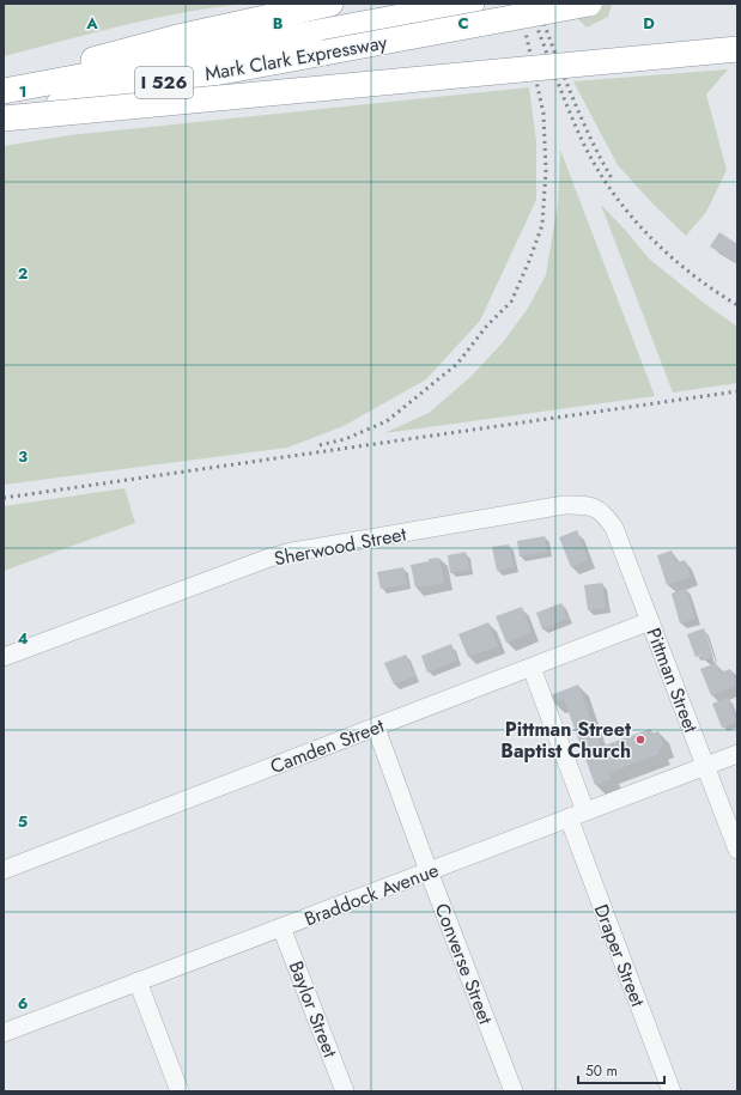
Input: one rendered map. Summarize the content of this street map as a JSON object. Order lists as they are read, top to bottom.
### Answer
{
  "streets": {
    "highway": ["Mark Clark Expressway", "I 526"],
    "street": [
      "Sherwood Street",
      "Pittman Street",
      "Camden Street",
      "Braddock Avenue",
      "Draper Street",
      "Converse Street",
      "Baylor Street"
    ]
  },
  "crossings": [
    ["Sherwood Street", "Pittman Street"],
    ["Pittman Street", "Camden Street"],
    ["Pittman Street", "Braddock Avenue"],
    ["Camden Street", "Draper Street"],
    ["Camden Street", "Converse Street"],
    ["Braddock Avenue", "Draper Street"],
    ["Braddock Avenue", "Converse Street"],
    ["Braddock Avenue", "Baylor Street"]
  ],
  "places": ["Pittman Street Baptist Church"],
  "scale_bar": "50 m",
  "grid": {
    "columns": [
      "A",
      "B",
      "C",
      "D"
    ],
    "rows": [
      "1",
      "2",
      "3",
      "4",
      "5",
      "6"
    ]
  }
}
